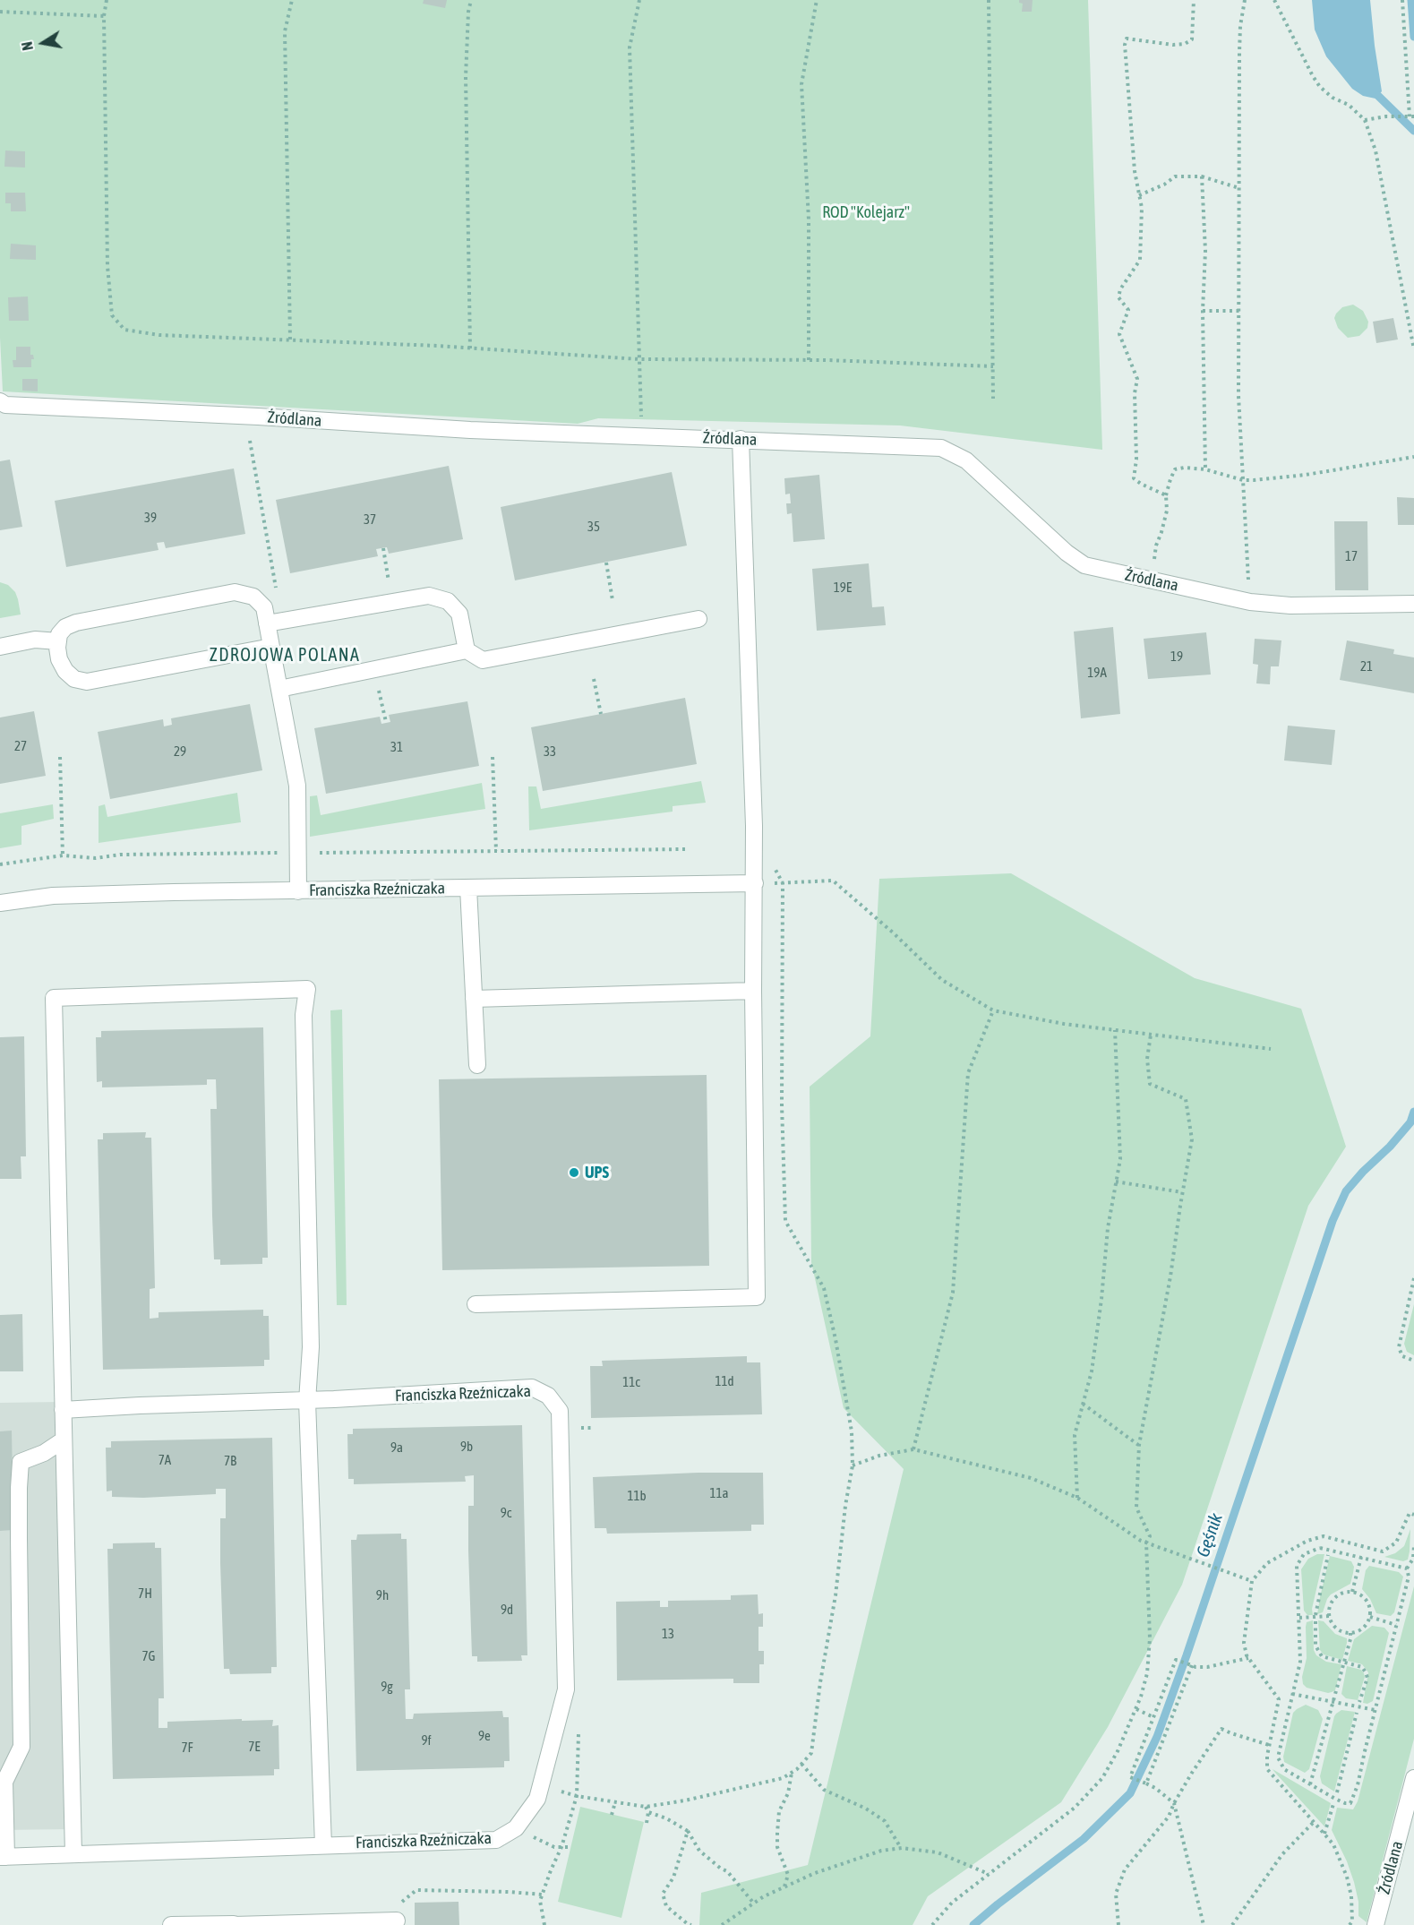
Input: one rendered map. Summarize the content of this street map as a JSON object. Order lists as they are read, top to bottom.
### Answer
{
  "streets": {
    "street": ["Źródlana", "Franciszka Rzeźniczaka"]
  },
  "districts": ["ZDROJOWA POLANA"],
  "water": ["Gęśnik"],
  "parks": ["ROD \"Kolejarz\""],
  "places": ["UPS"],
  "house_numbers": [
    "39",
    "37",
    "35",
    "17",
    "19E",
    "19",
    "21",
    "19A",
    "27",
    "31",
    "29",
    "33",
    "11d",
    "11c",
    "9b",
    "9a",
    "7A",
    "7B",
    "11a",
    "11b",
    "9c",
    "7H",
    "9h",
    "9d",
    "13",
    "7G",
    "9g",
    "9e",
    "9f",
    "7E",
    "7F"
  ],
  "north": "left"
}
